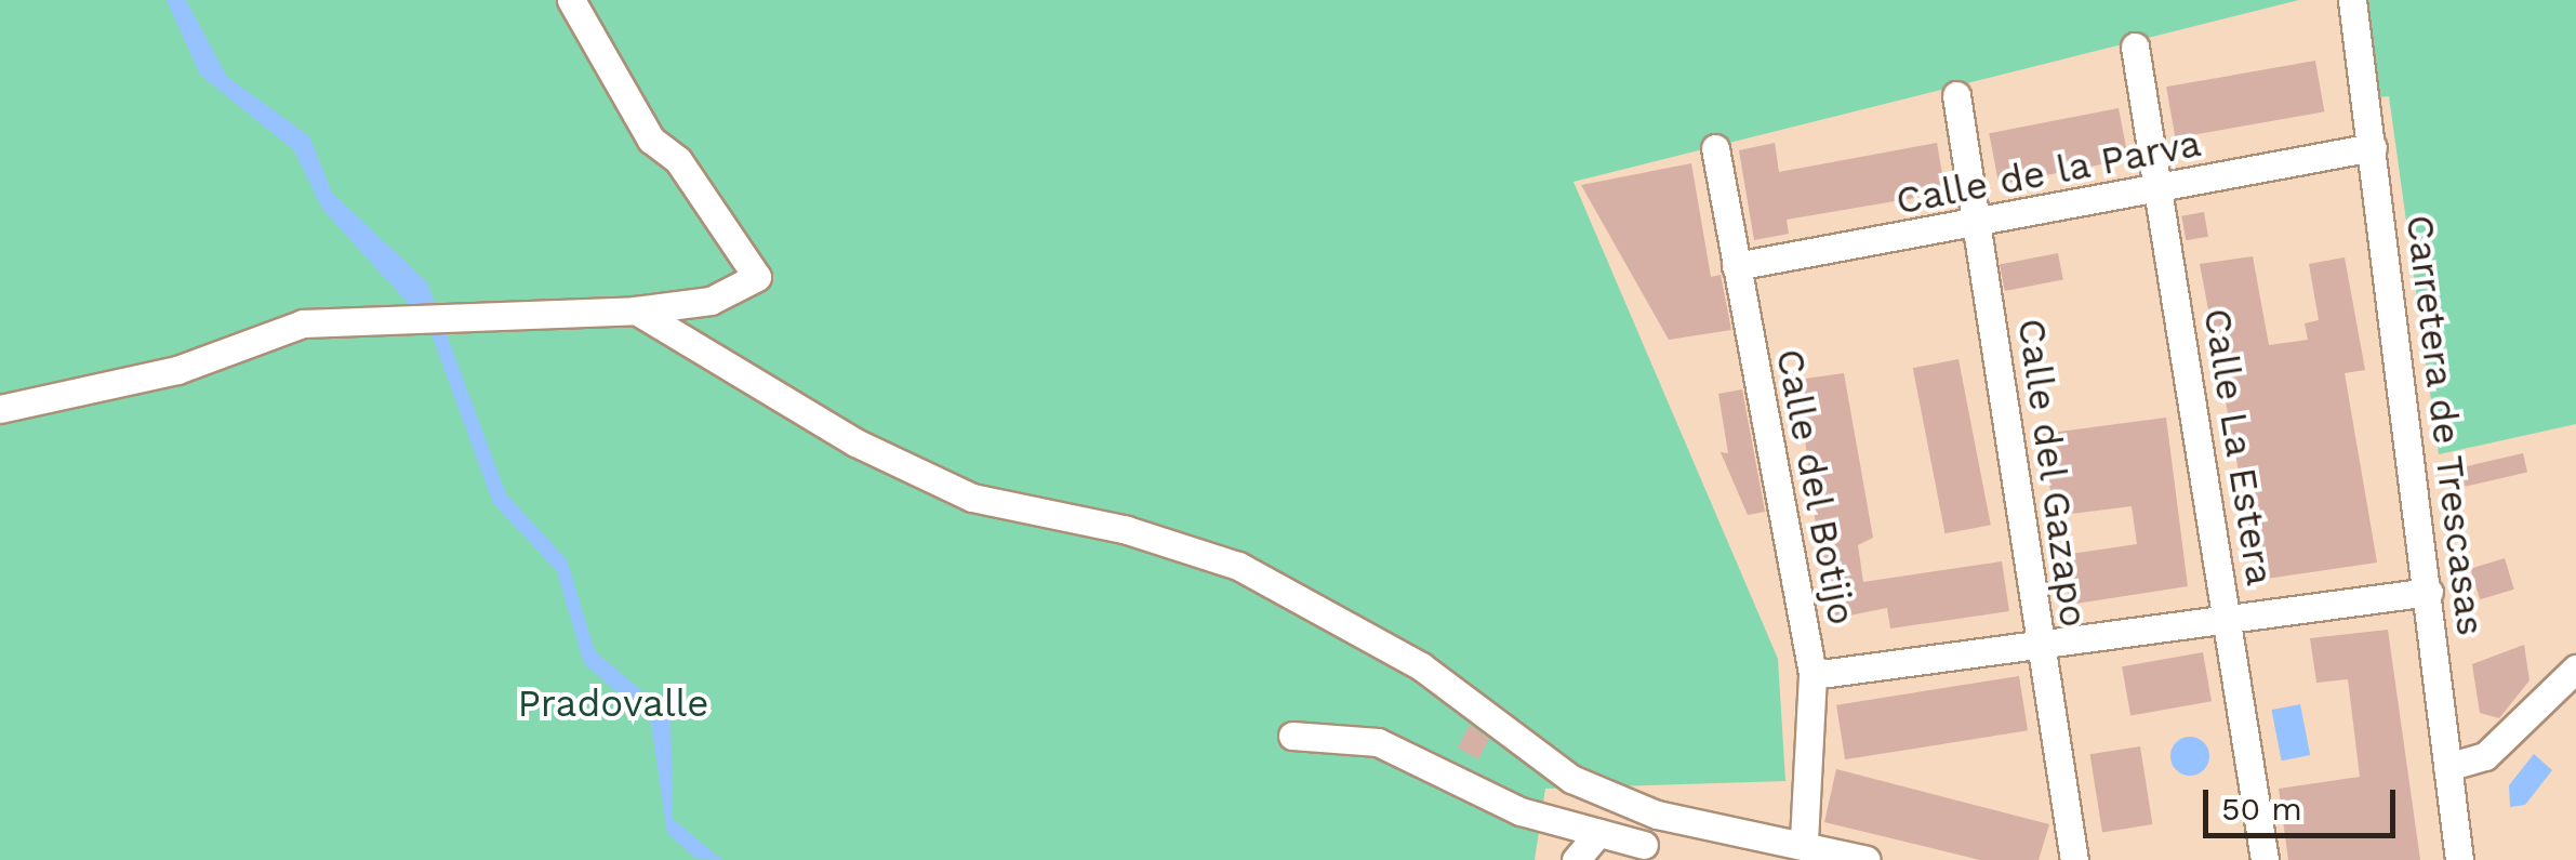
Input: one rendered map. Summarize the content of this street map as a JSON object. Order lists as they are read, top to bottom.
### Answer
{
  "streets": {
    "street": [
      "Calle de la Parva",
      "Carretera de Trescasas",
      "Calle La Estera",
      "Calle del Gazapo",
      "Calle del Botijo"
    ]
  },
  "crossings": [
    ["Calle de la Parva", "Carretera de Trescasas"],
    ["Calle de la Parva", "Calle La Estera"],
    ["Calle de la Parva", "Calle del Gazapo"],
    ["Calle de la Parva", "Calle del Botijo"]
  ],
  "parks": ["Pradovalle"],
  "scale_bar": "50 m"
}
